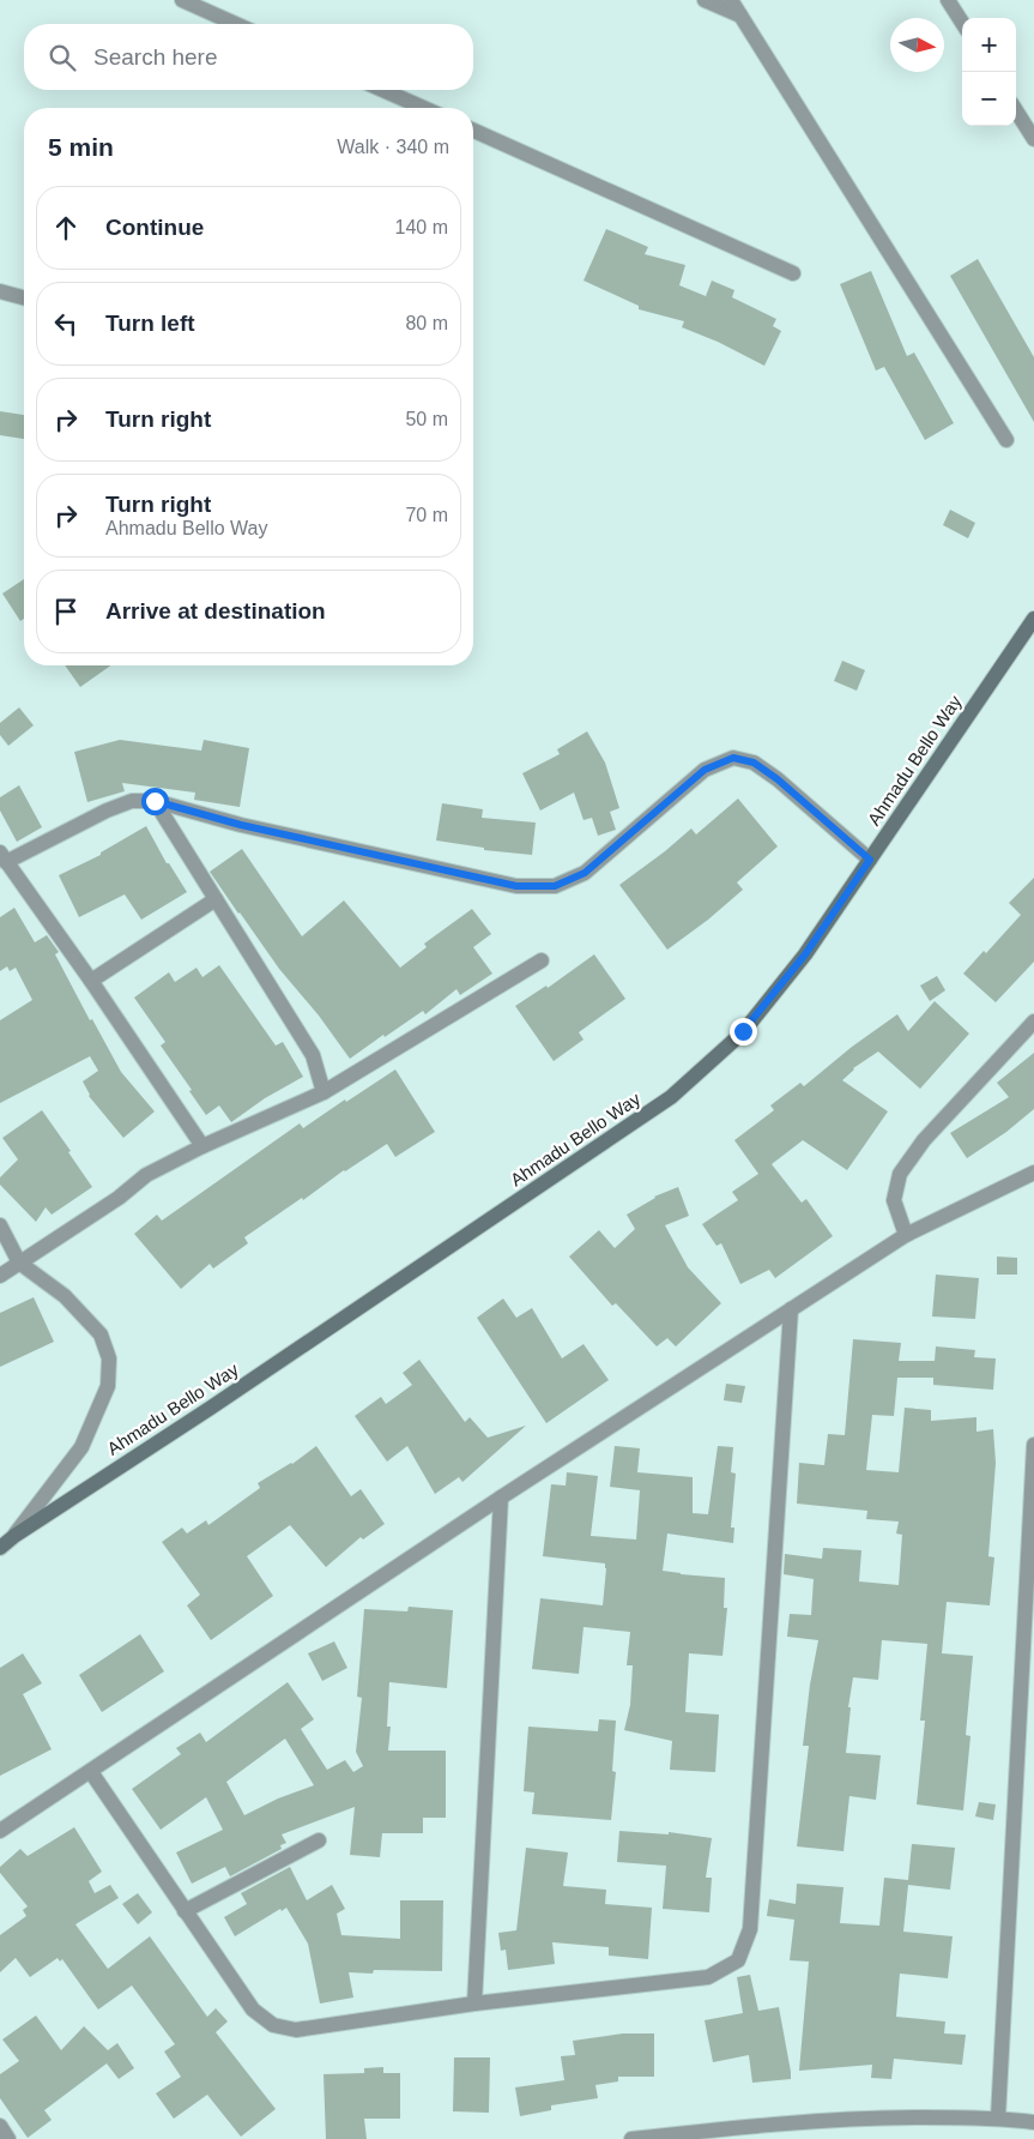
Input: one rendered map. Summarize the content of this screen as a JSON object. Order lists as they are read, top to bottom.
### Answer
{
  "streets": {
    "street": ["Ahmadu Bello Way"]
  },
  "north": "right",
  "page": {
    "map_buttons": ["+", "−"],
    "search": "Search here",
    "heading": ["5 min", "Walk · 340 m"],
    "list": [
      ["Continue", "140 m"],
      ["Turn left", "80 m"],
      ["Turn right", "50 m"],
      ["Turn right", "Ahmadu Bello Way", "70 m"],
      "Arrive at destination"
    ]
  }
}
